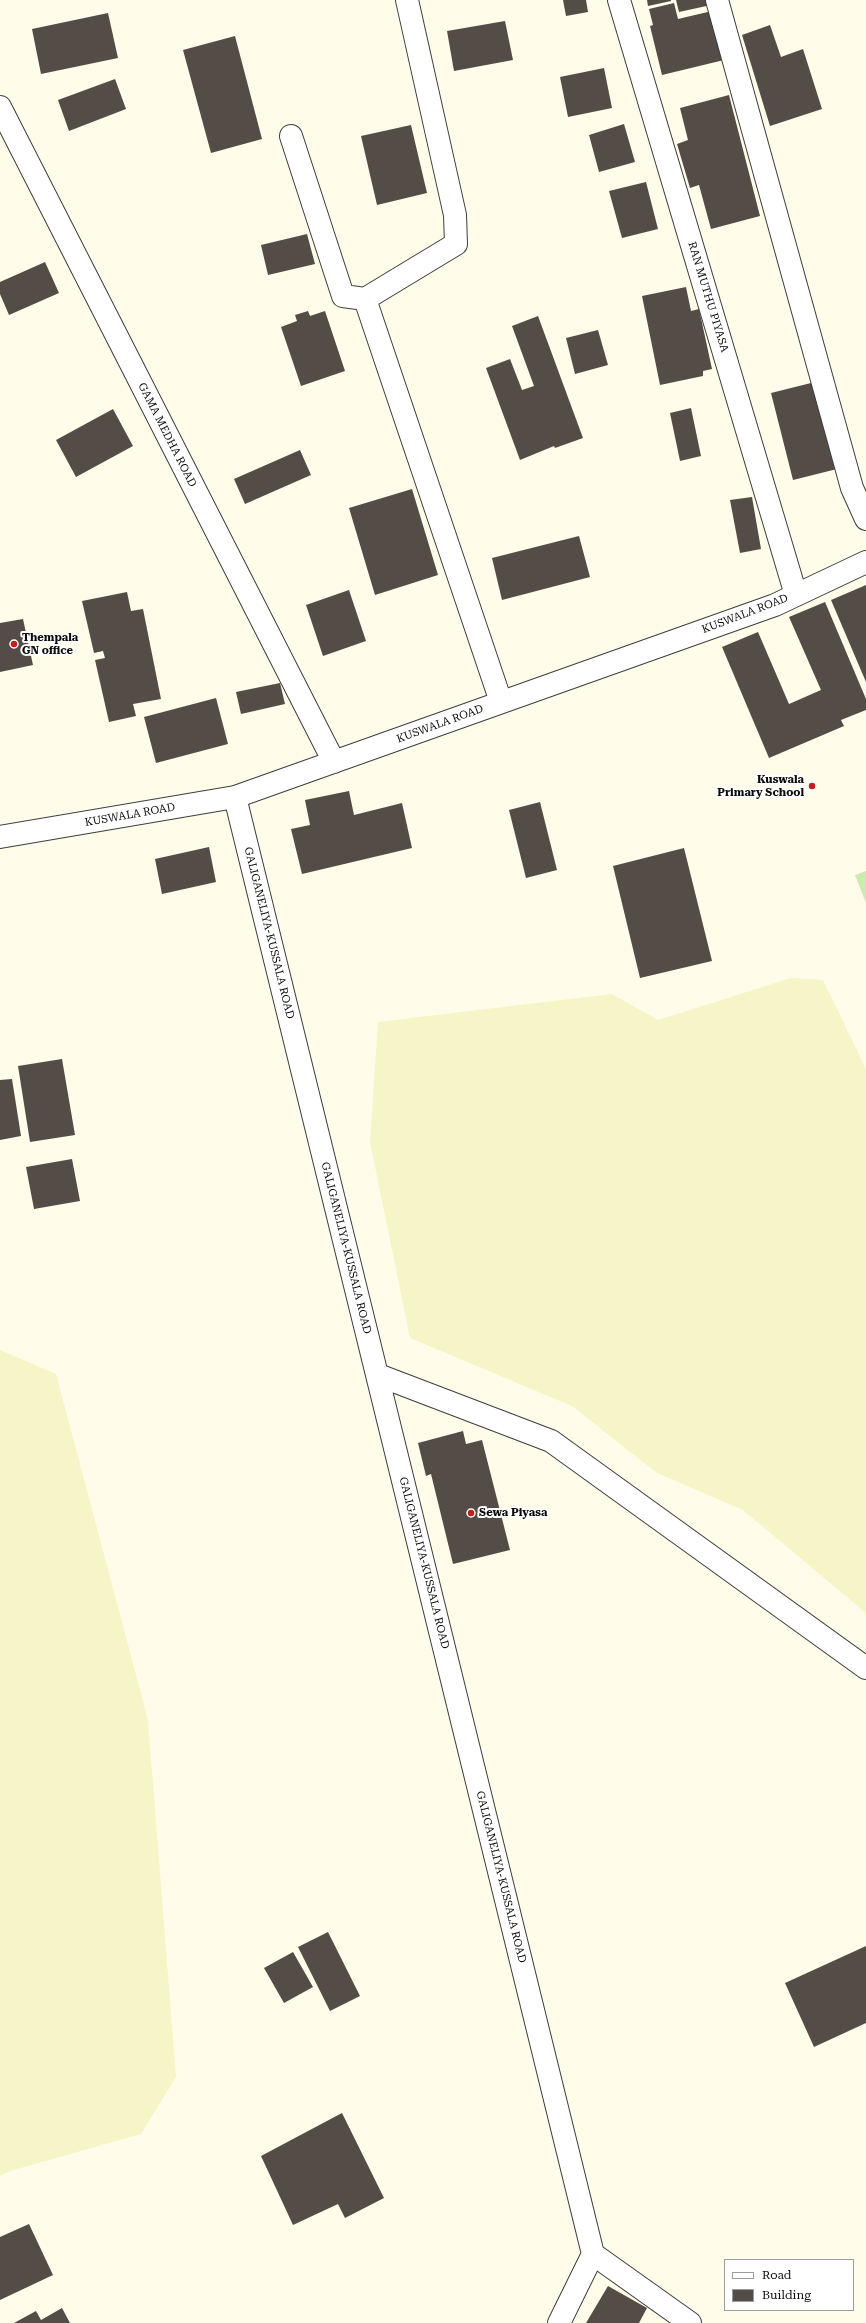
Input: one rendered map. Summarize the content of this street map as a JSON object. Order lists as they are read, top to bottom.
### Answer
{
  "streets": {
    "street": [
      "RAN MUTHU PIYASA",
      "GAMA MEDHA ROAD",
      "KUSWALA ROAD",
      "GALIGANELIYA-KUSSALA ROAD"
    ]
  },
  "crossings": [
    ["RAN MUTHU PIYASA", "KUSWALA ROAD"],
    ["GAMA MEDHA ROAD", "KUSWALA ROAD"],
    ["KUSWALA ROAD", "GALIGANELIYA-KUSSALA ROAD"]
  ],
  "places": ["Thempala GN office", "Kuswala Primary School", "Sewa Piyasa"],
  "legend": ["Road", "Building"]
}
